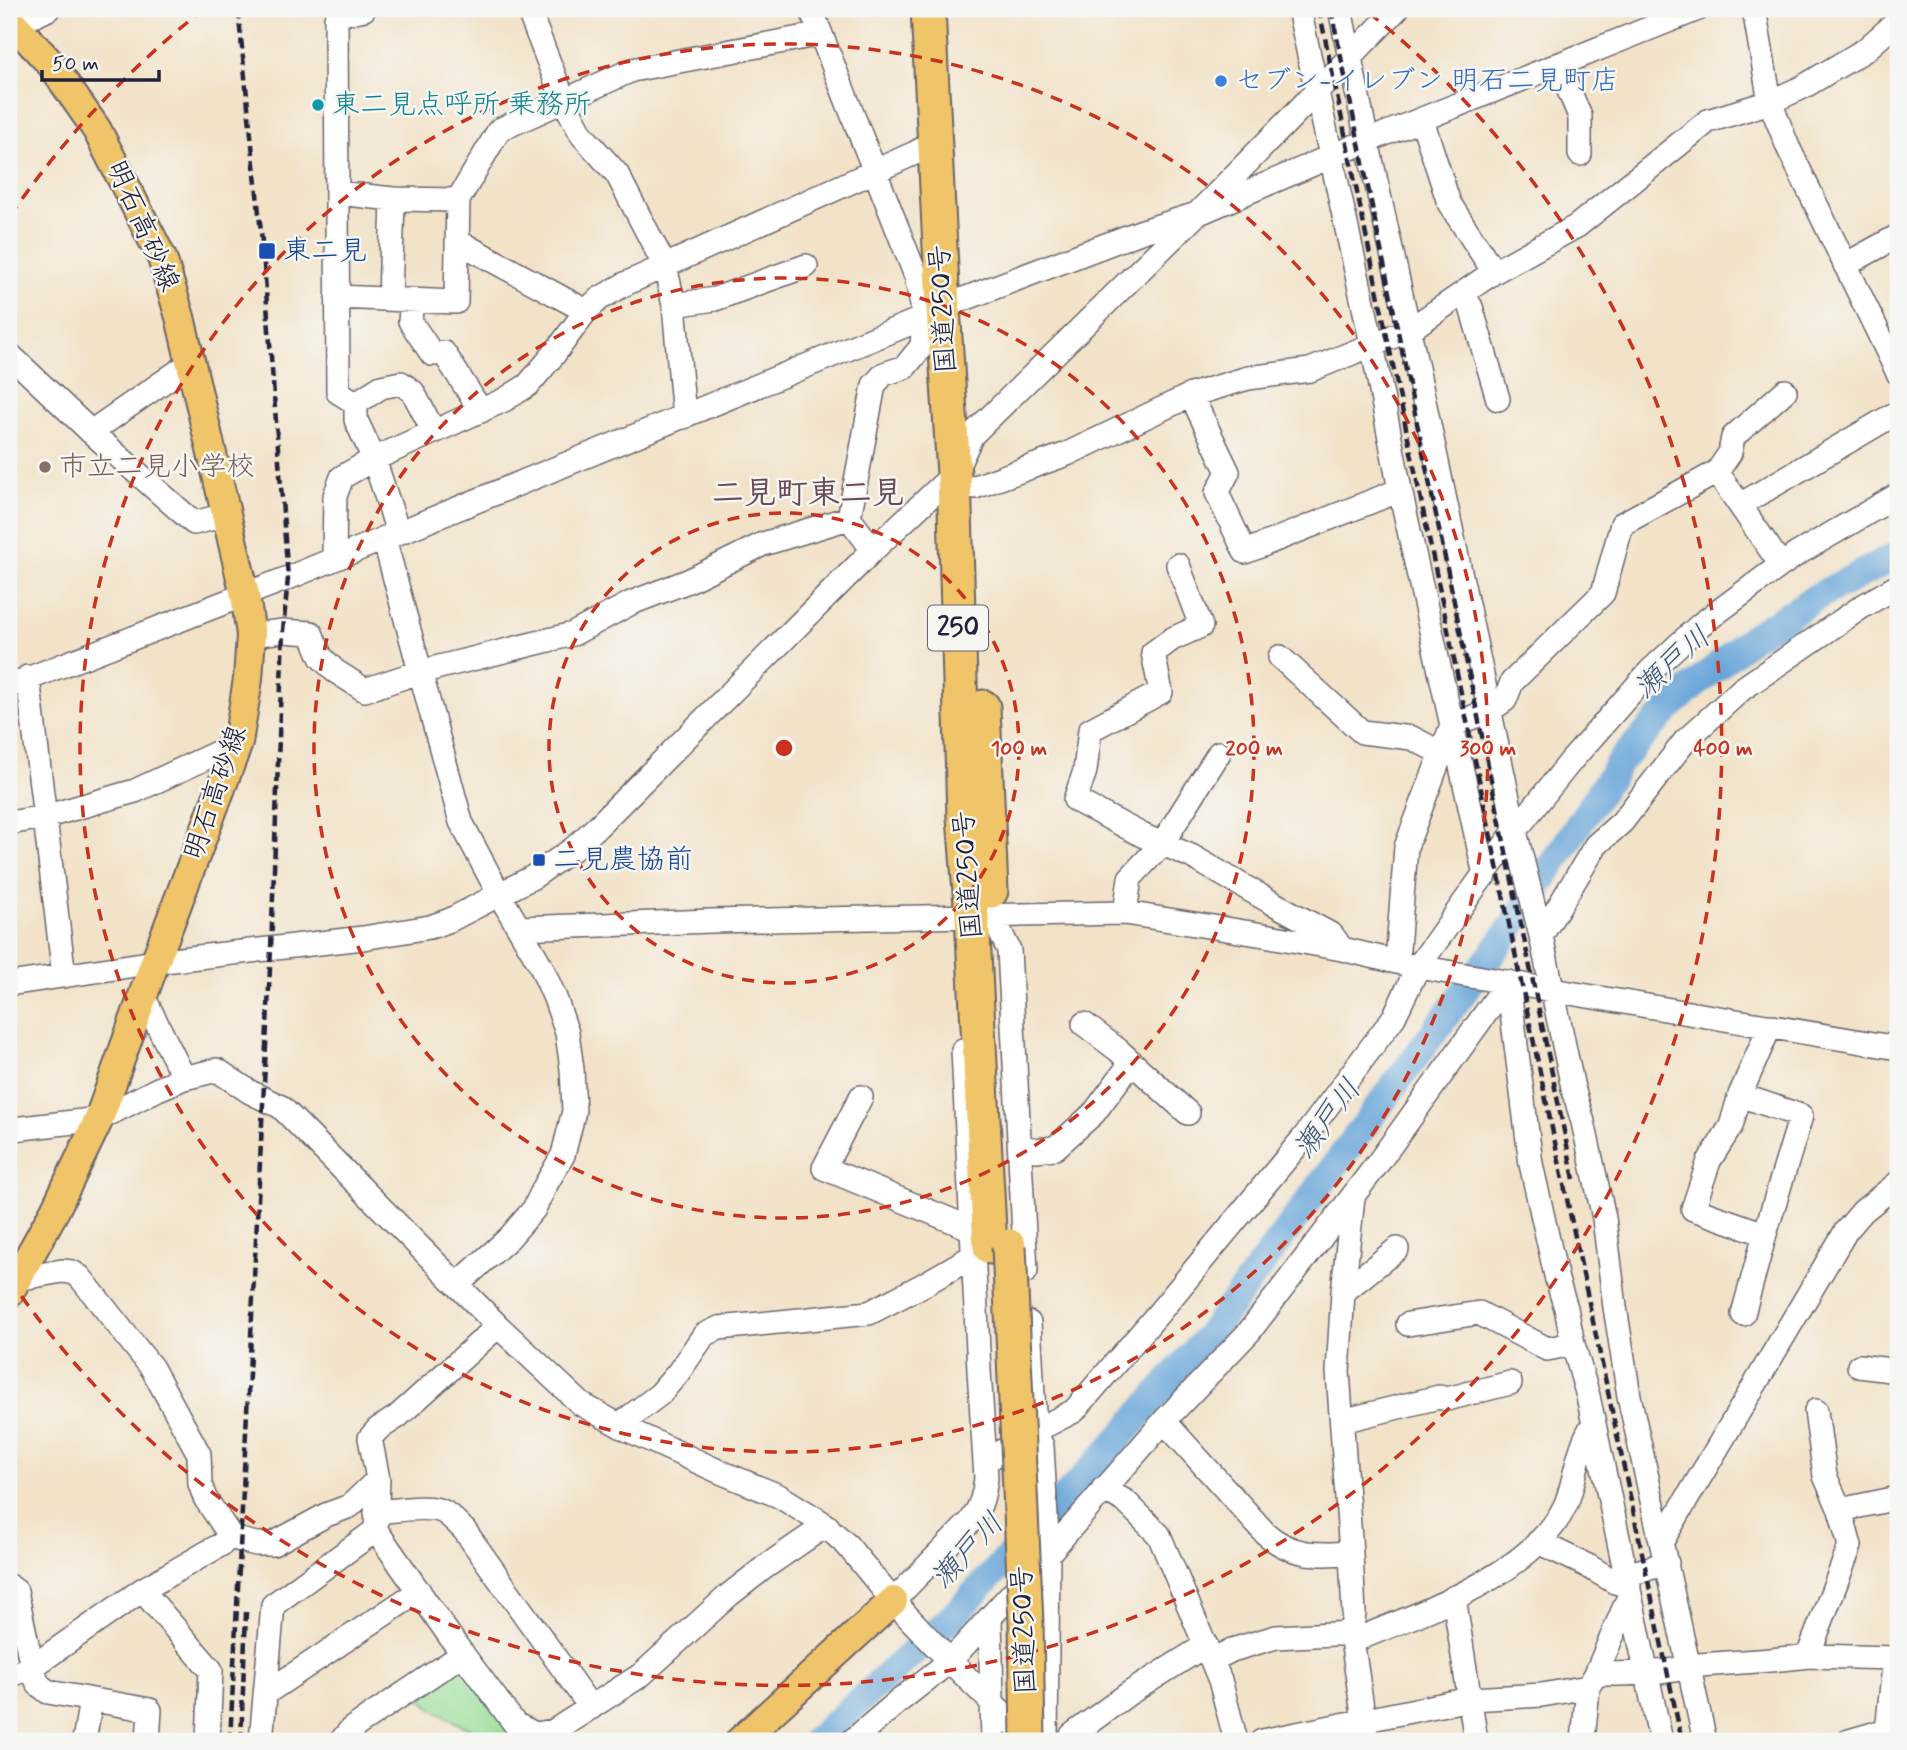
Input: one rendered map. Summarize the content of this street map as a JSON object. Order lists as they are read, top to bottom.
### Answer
{
  "streets": {
    "highway": ["国道250号", "250"],
    "main road": ["明石高砂線"]
  },
  "districts": ["二見町東二見"],
  "water": ["瀬戸川"],
  "places": {
    "other": ["セブン-イレブン 明石二見町店", "東二見点呼所 乗務所", "市立二見小学校"],
    "transit": ["東二見", "二見農協前"]
  },
  "scale_bar": "50 m",
  "rings": [
    "100 m",
    "200 m",
    "300 m",
    "400 m"
  ]
}
